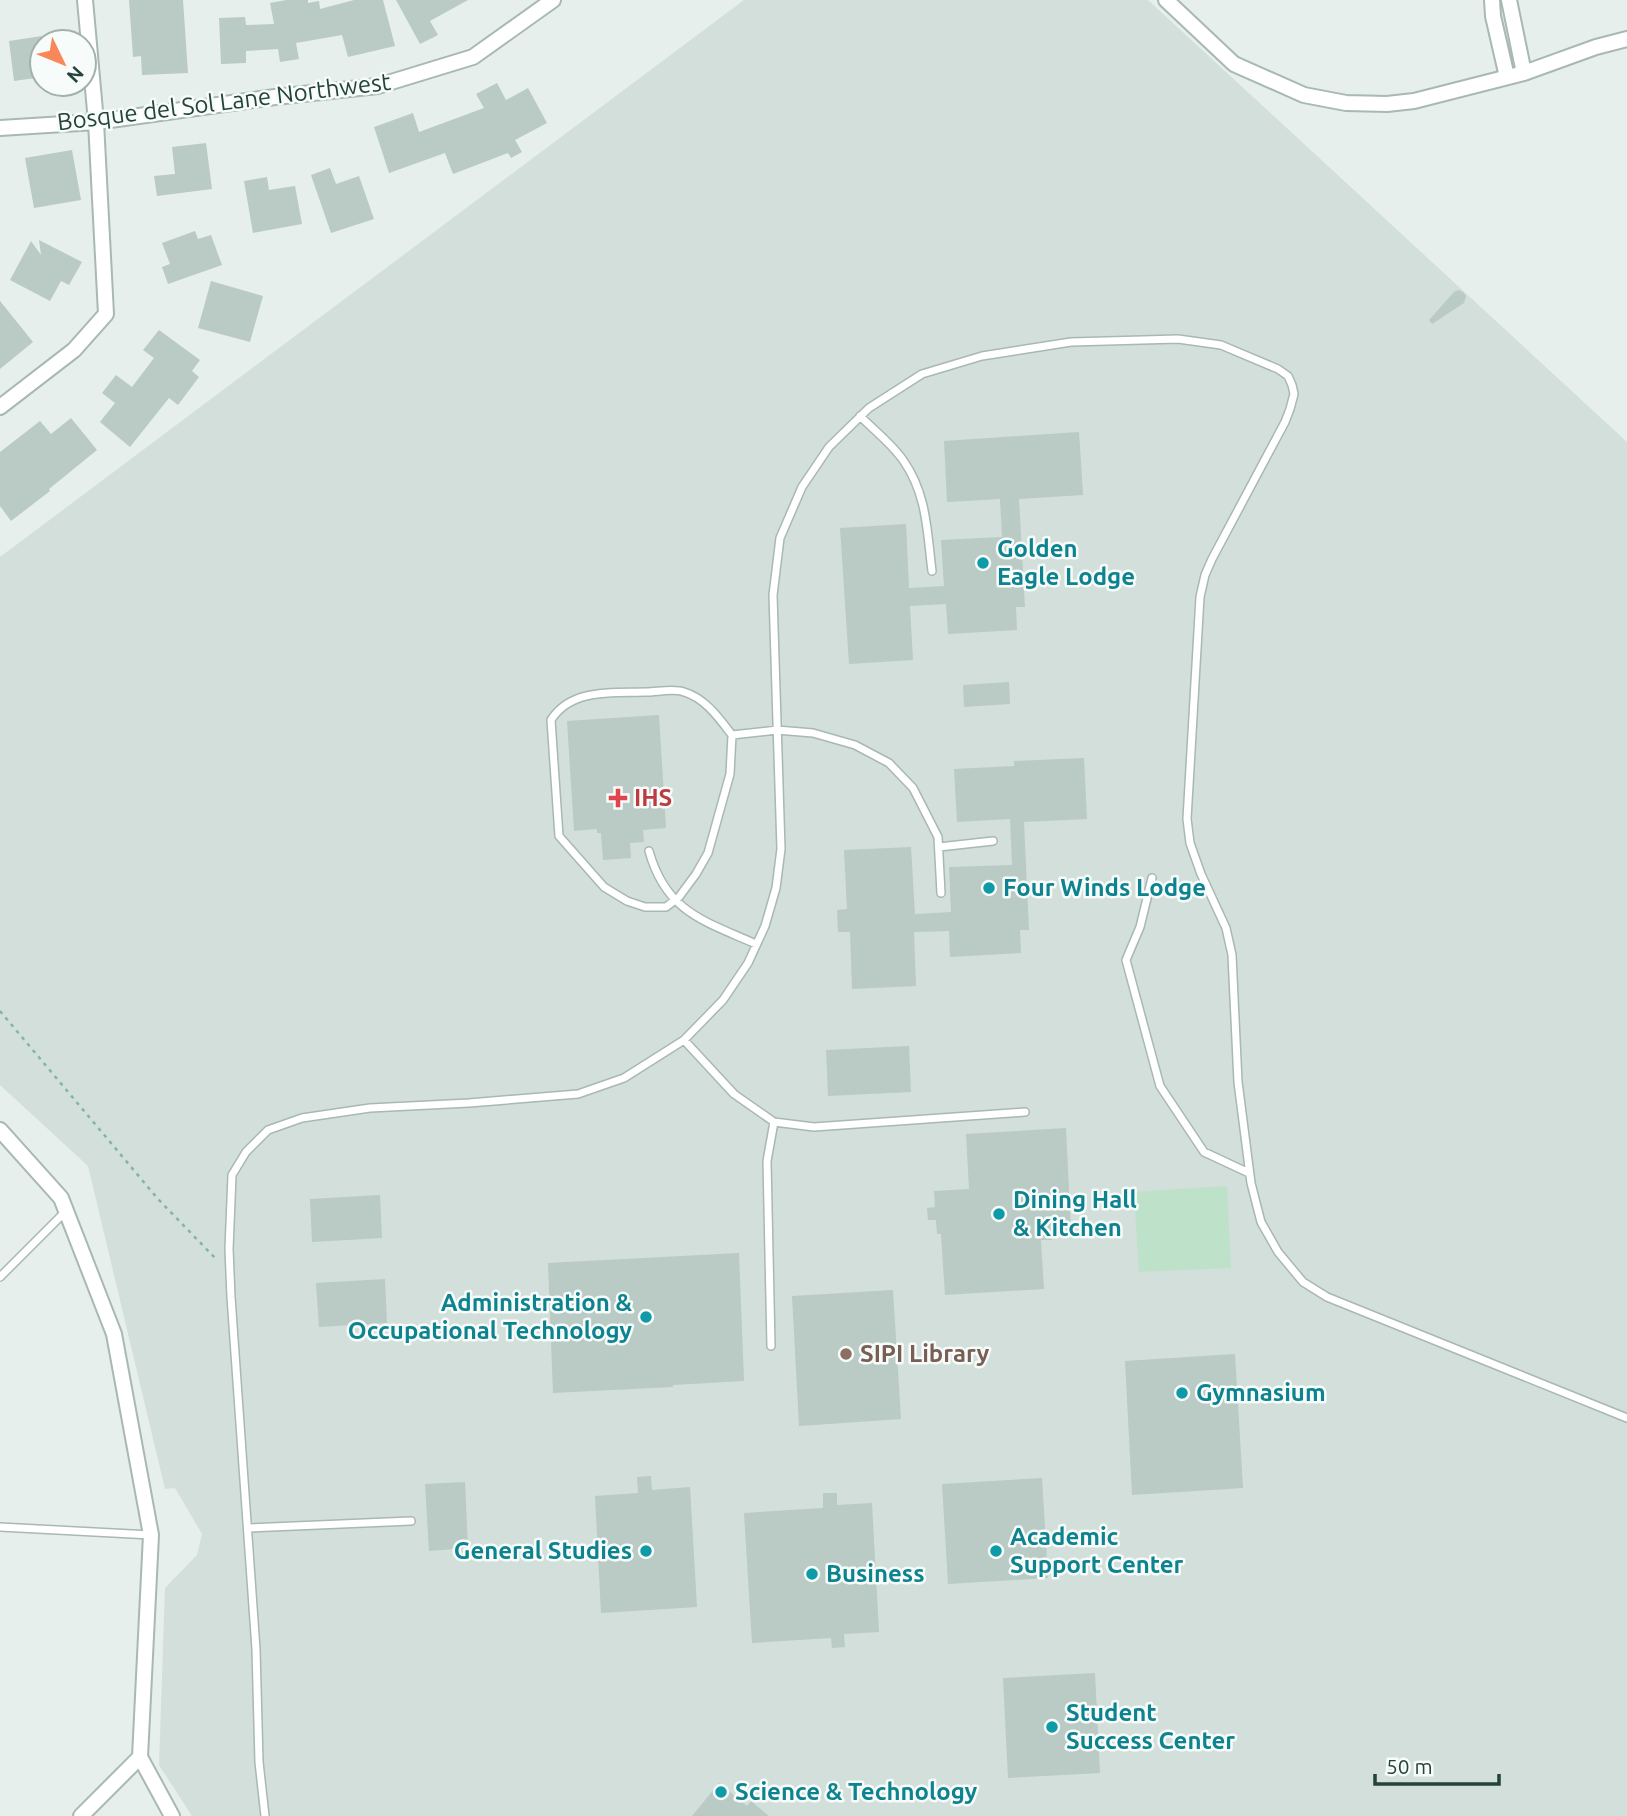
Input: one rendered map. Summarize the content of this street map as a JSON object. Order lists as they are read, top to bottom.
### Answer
{
  "streets": {
    "street": ["Bosque del Sol Lane Northwest"]
  },
  "places": {
    "other": [
      "Golden Eagle Lodge",
      "Four Winds Lodge",
      "Dining Hall & Kitchen",
      "Administration & Occupational Technology",
      "SIPI Library",
      "Gymnasium",
      "General Studies",
      "Academic Support Center",
      "Business",
      "Student Success Center",
      "Science & Technology"
    ],
    "health": ["IHS"]
  },
  "scale_bar": "50 m",
  "north": "bottom right"
}
